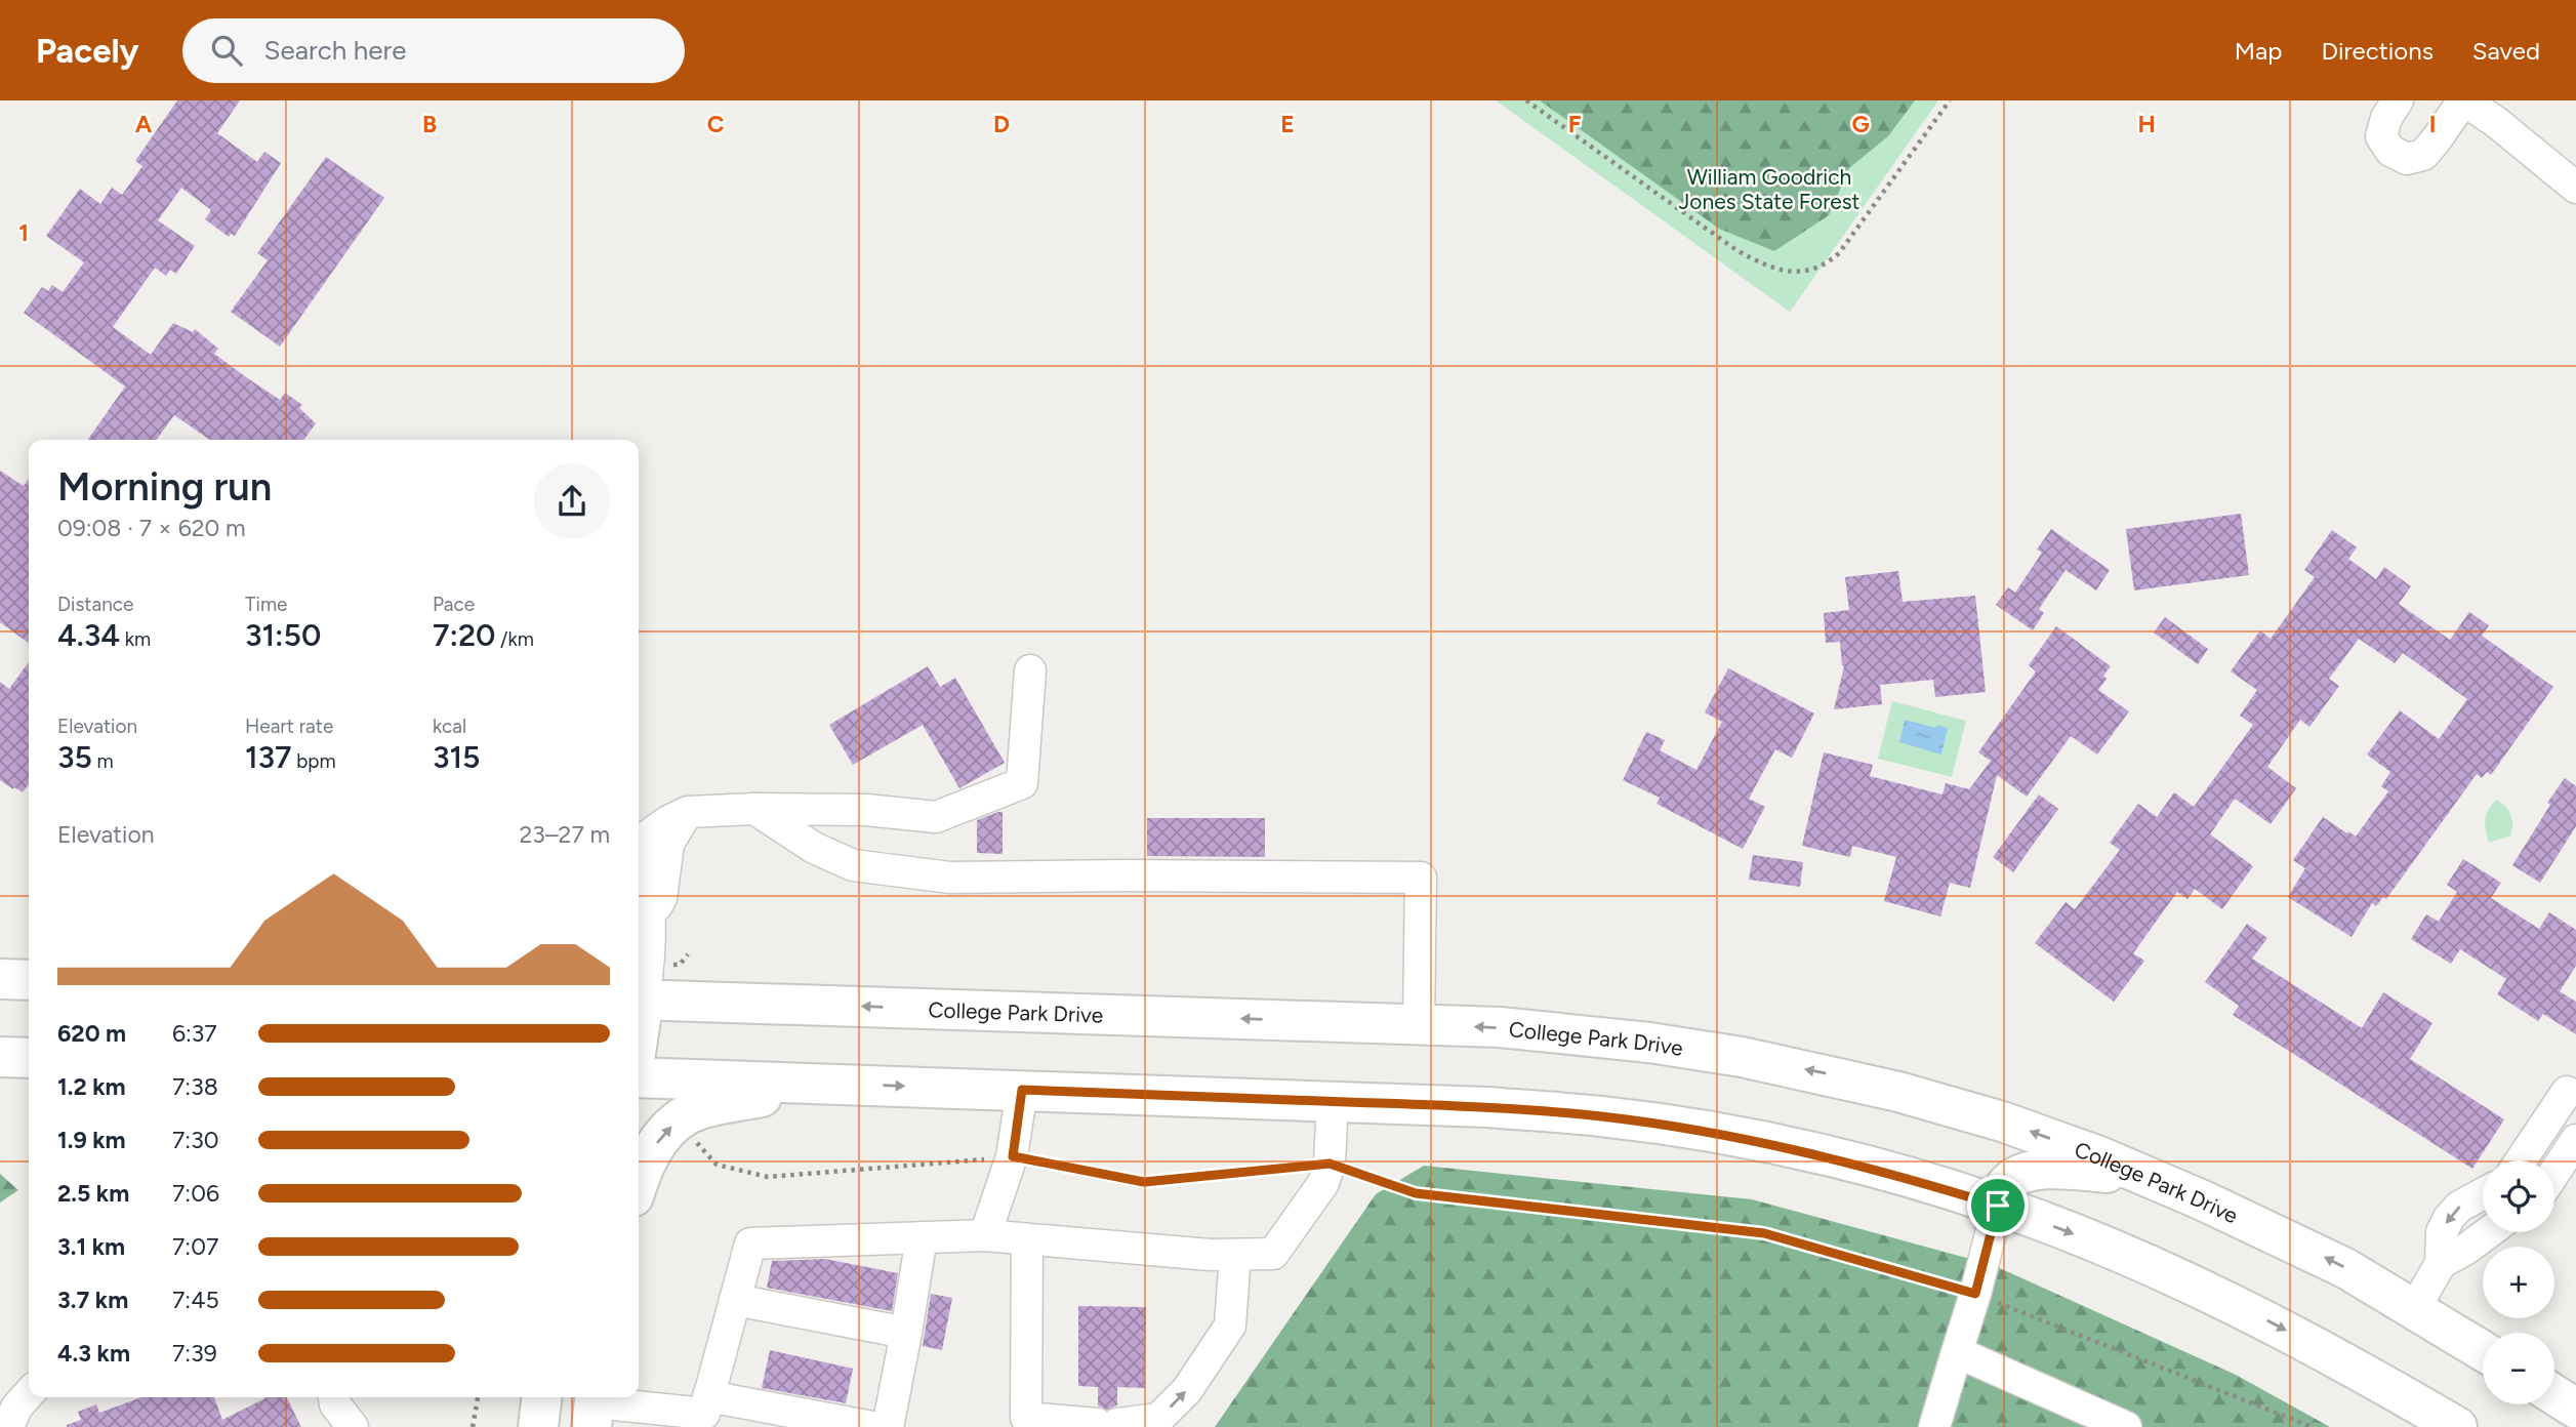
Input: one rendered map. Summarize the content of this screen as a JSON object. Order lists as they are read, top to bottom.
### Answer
{
  "streets": {
    "main road": ["College Park Drive"]
  },
  "parks": ["William Goodrich Jones State Forest"],
  "page": {
    "header": "Pacely",
    "search": "Search here",
    "nav": ["Map", "Directions", "Saved"],
    "heading": ["Morning run", "09:08 · 7 × 620 m"],
    "stats": [
      ["Distance", "4.34 km"],
      ["Time", "31:50"],
      ["Pace", "7:20 /km"],
      ["Elevation", "35 m"],
      ["Heart rate", "137 bpm"],
      ["kcal", "315"]
    ],
    "chart": ["Elevation", "23–27 m"],
    "list": [
      {
        "name": "620 m",
        "note": "6:37"
      },
      {
        "name": "1.2 km",
        "note": "7:38"
      },
      {
        "name": "1.9 km",
        "note": "7:30"
      },
      {
        "name": "2.5 km",
        "note": "7:06"
      },
      {
        "name": "3.1 km",
        "note": "7:07"
      },
      {
        "name": "3.7 km",
        "note": "7:45"
      },
      {
        "name": "4.3 km",
        "note": "7:39"
      }
    ],
    "map_buttons": ["+", "−"]
  },
  "grid": {
    "columns": [
      "A",
      "B",
      "C",
      "D",
      "E",
      "F",
      "G",
      "H",
      "I"
    ],
    "rows": ["1"]
  }
}
